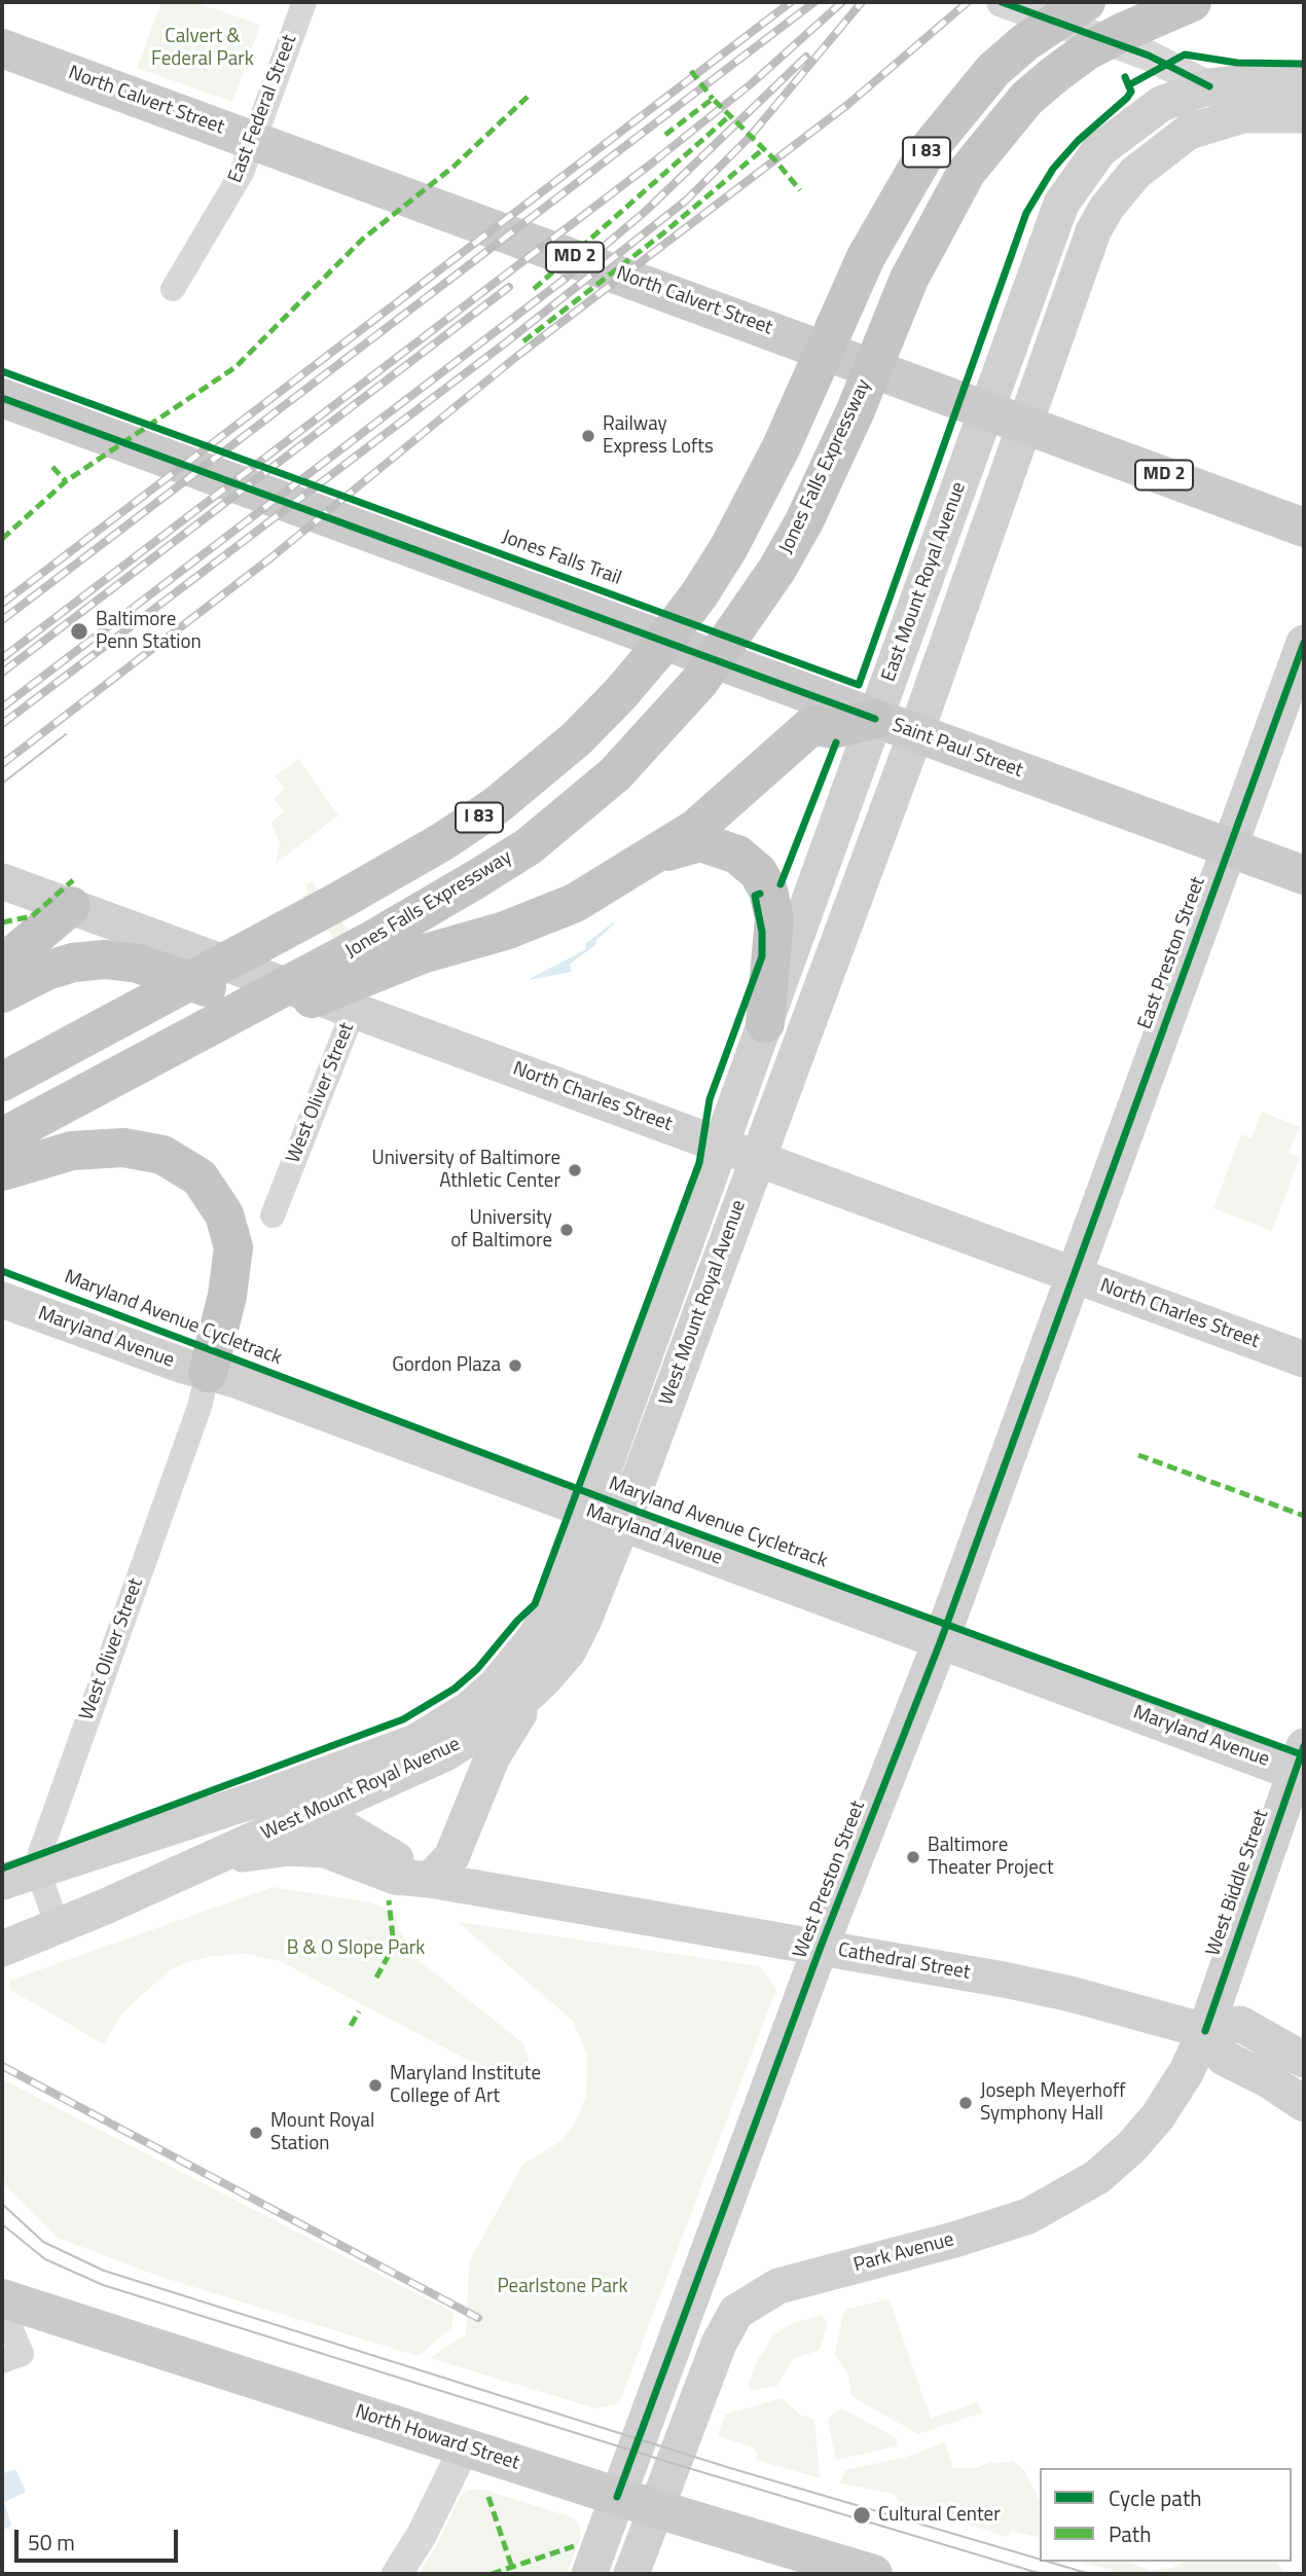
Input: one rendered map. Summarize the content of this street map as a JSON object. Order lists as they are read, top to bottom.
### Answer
{
  "streets": {
    "highway": ["I 83", "Jones Falls Expressway"],
    "main road": [
      "North Calvert Street",
      "MD 2",
      "East Mount Royal Avenue",
      "Saint Paul Street",
      "East Preston Street",
      "North Charles Street",
      "West Mount Royal Avenue",
      "Maryland Avenue",
      "West Preston Street",
      "West Biddle Street",
      "Cathedral Street",
      "Park Avenue",
      "North Howard Street"
    ],
    "street": ["East Federal Street", "West Oliver Street"],
    "cycle path": ["Jones Falls Trail", "Maryland Avenue Cycletrack"]
  },
  "crossings": [
    ["North Calvert Street", "East Federal Street"],
    ["North Calvert Street", "East Mount Royal Avenue"],
    ["East Mount Royal Avenue", "Saint Paul Street"],
    ["East Mount Royal Avenue", "North Charles Street"],
    ["East Mount Royal Avenue", "West Mount Royal Avenue"],
    ["Saint Paul Street", "East Preston Street"],
    ["East Preston Street", "North Charles Street"],
    ["East Preston Street", "West Preston Street"],
    ["West Oliver Street", "North Charles Street"],
    ["West Oliver Street", "West Mount Royal Avenue"],
    ["West Oliver Street", "Maryland Avenue"],
    ["North Charles Street", "West Mount Royal Avenue"],
    ["North Charles Street", "West Preston Street"],
    ["West Mount Royal Avenue", "Maryland Avenue"],
    ["West Mount Royal Avenue", "Cathedral Street"],
    ["Maryland Avenue", "West Preston Street"],
    ["Maryland Avenue", "West Biddle Street"],
    ["West Preston Street", "Cathedral Street"],
    ["West Preston Street", "North Howard Street"],
    ["West Biddle Street", "Cathedral Street"],
    ["West Biddle Street", "Park Avenue"],
    ["Cathedral Street", "Park Avenue"],
    ["Park Avenue", "North Howard Street"]
  ],
  "parks": ["Calvert & Federal Park", "B & O Slope Park", "Pearlstone Park"],
  "places": [
    "Railway Express Lofts",
    "Baltimore Penn Station",
    "University of Baltimore Athletic Center",
    "University of Baltimore",
    "Gordon Plaza",
    "Baltimore Theater Project",
    "Maryland Institute College of Art",
    "Joseph Meyerhoff Symphony Hall",
    "Mount Royal Station",
    "Cultural Center"
  ],
  "legend": ["Cycle path", "Path"],
  "scale_bar": "50 m"
}
